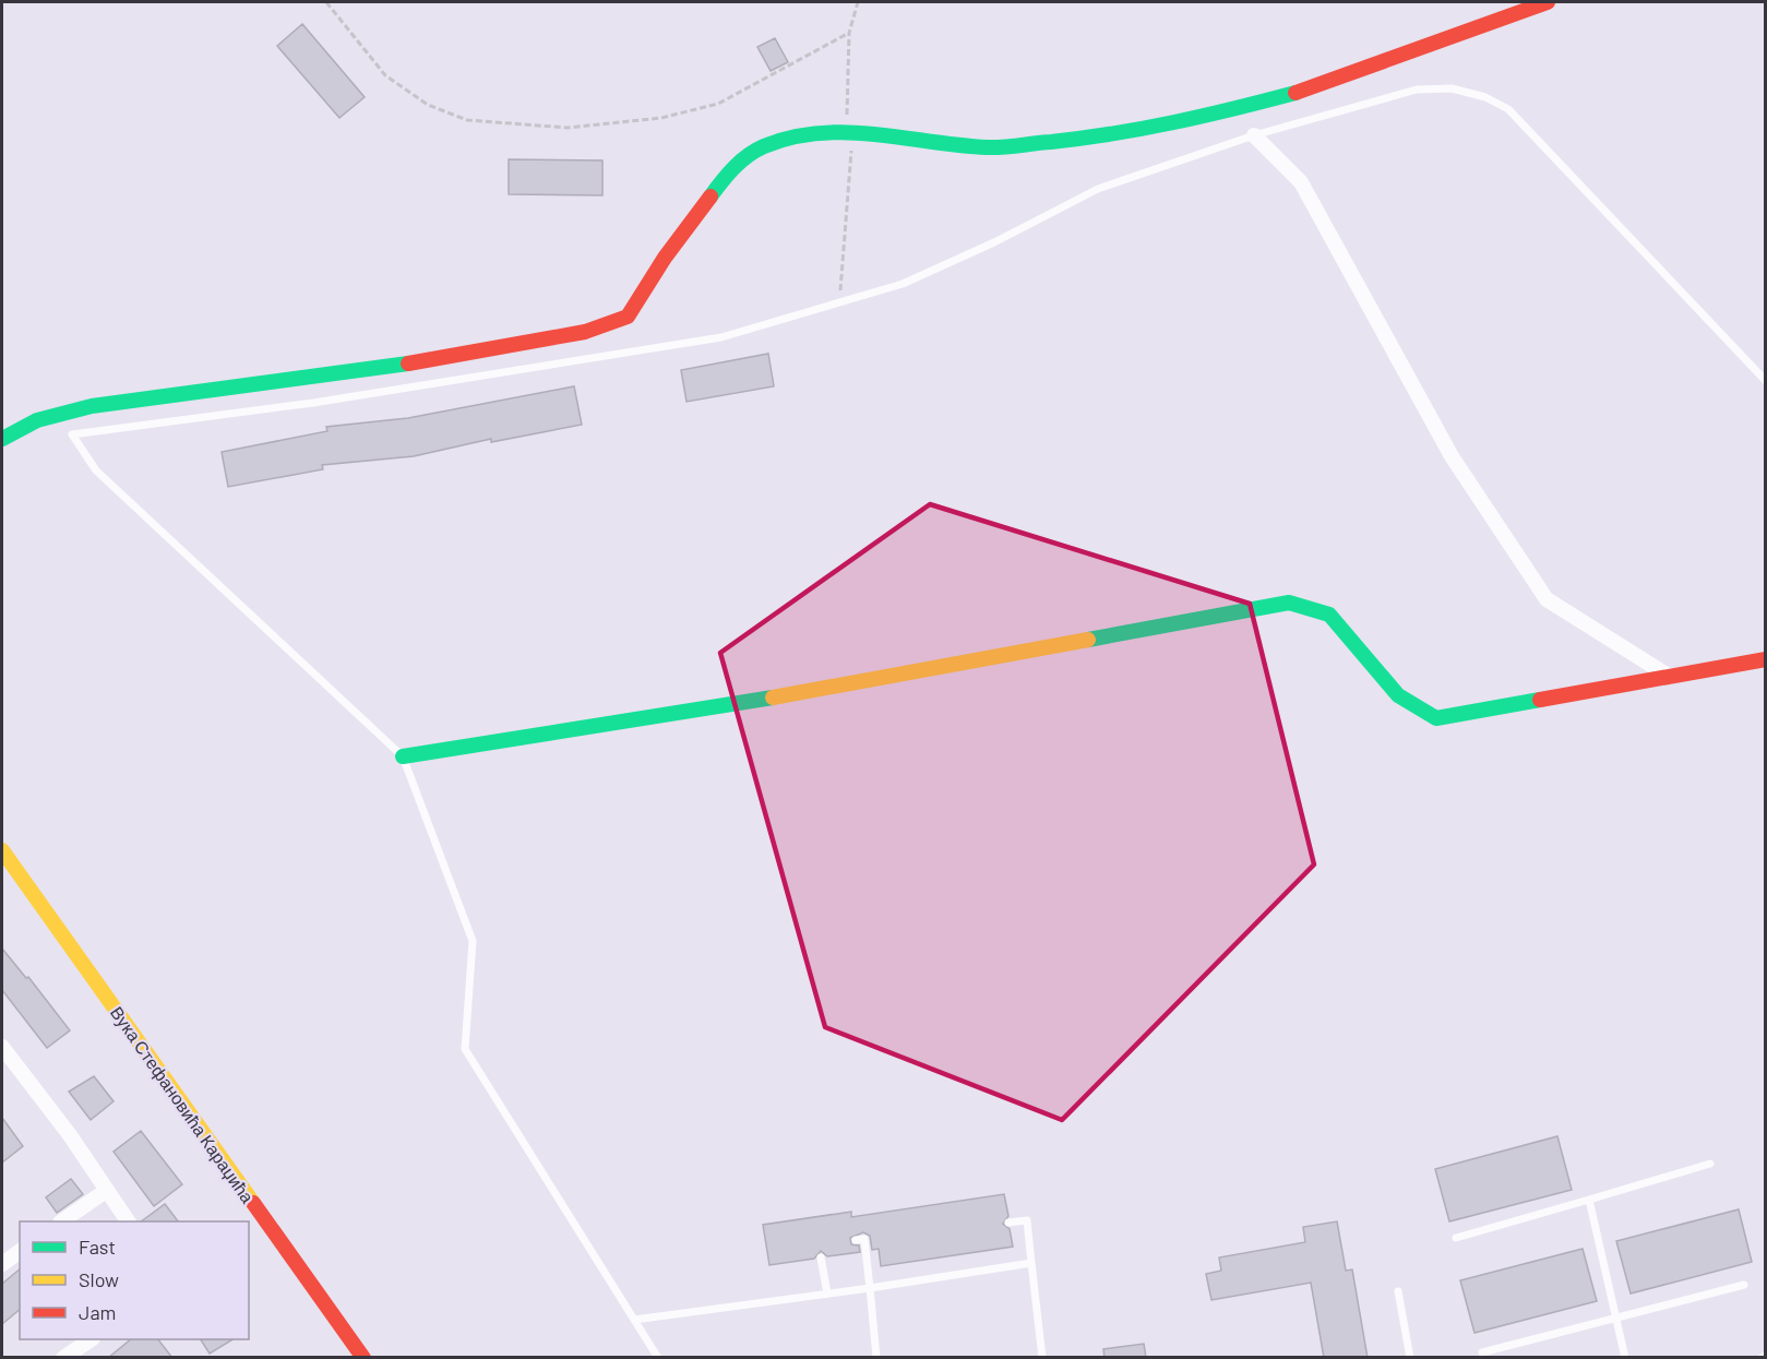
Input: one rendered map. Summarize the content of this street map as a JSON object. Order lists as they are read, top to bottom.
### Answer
{
  "streets": {
    "street": ["Вука Стефановића Караџића"]
  },
  "legend": ["Fast", "Slow", "Jam"]
}
